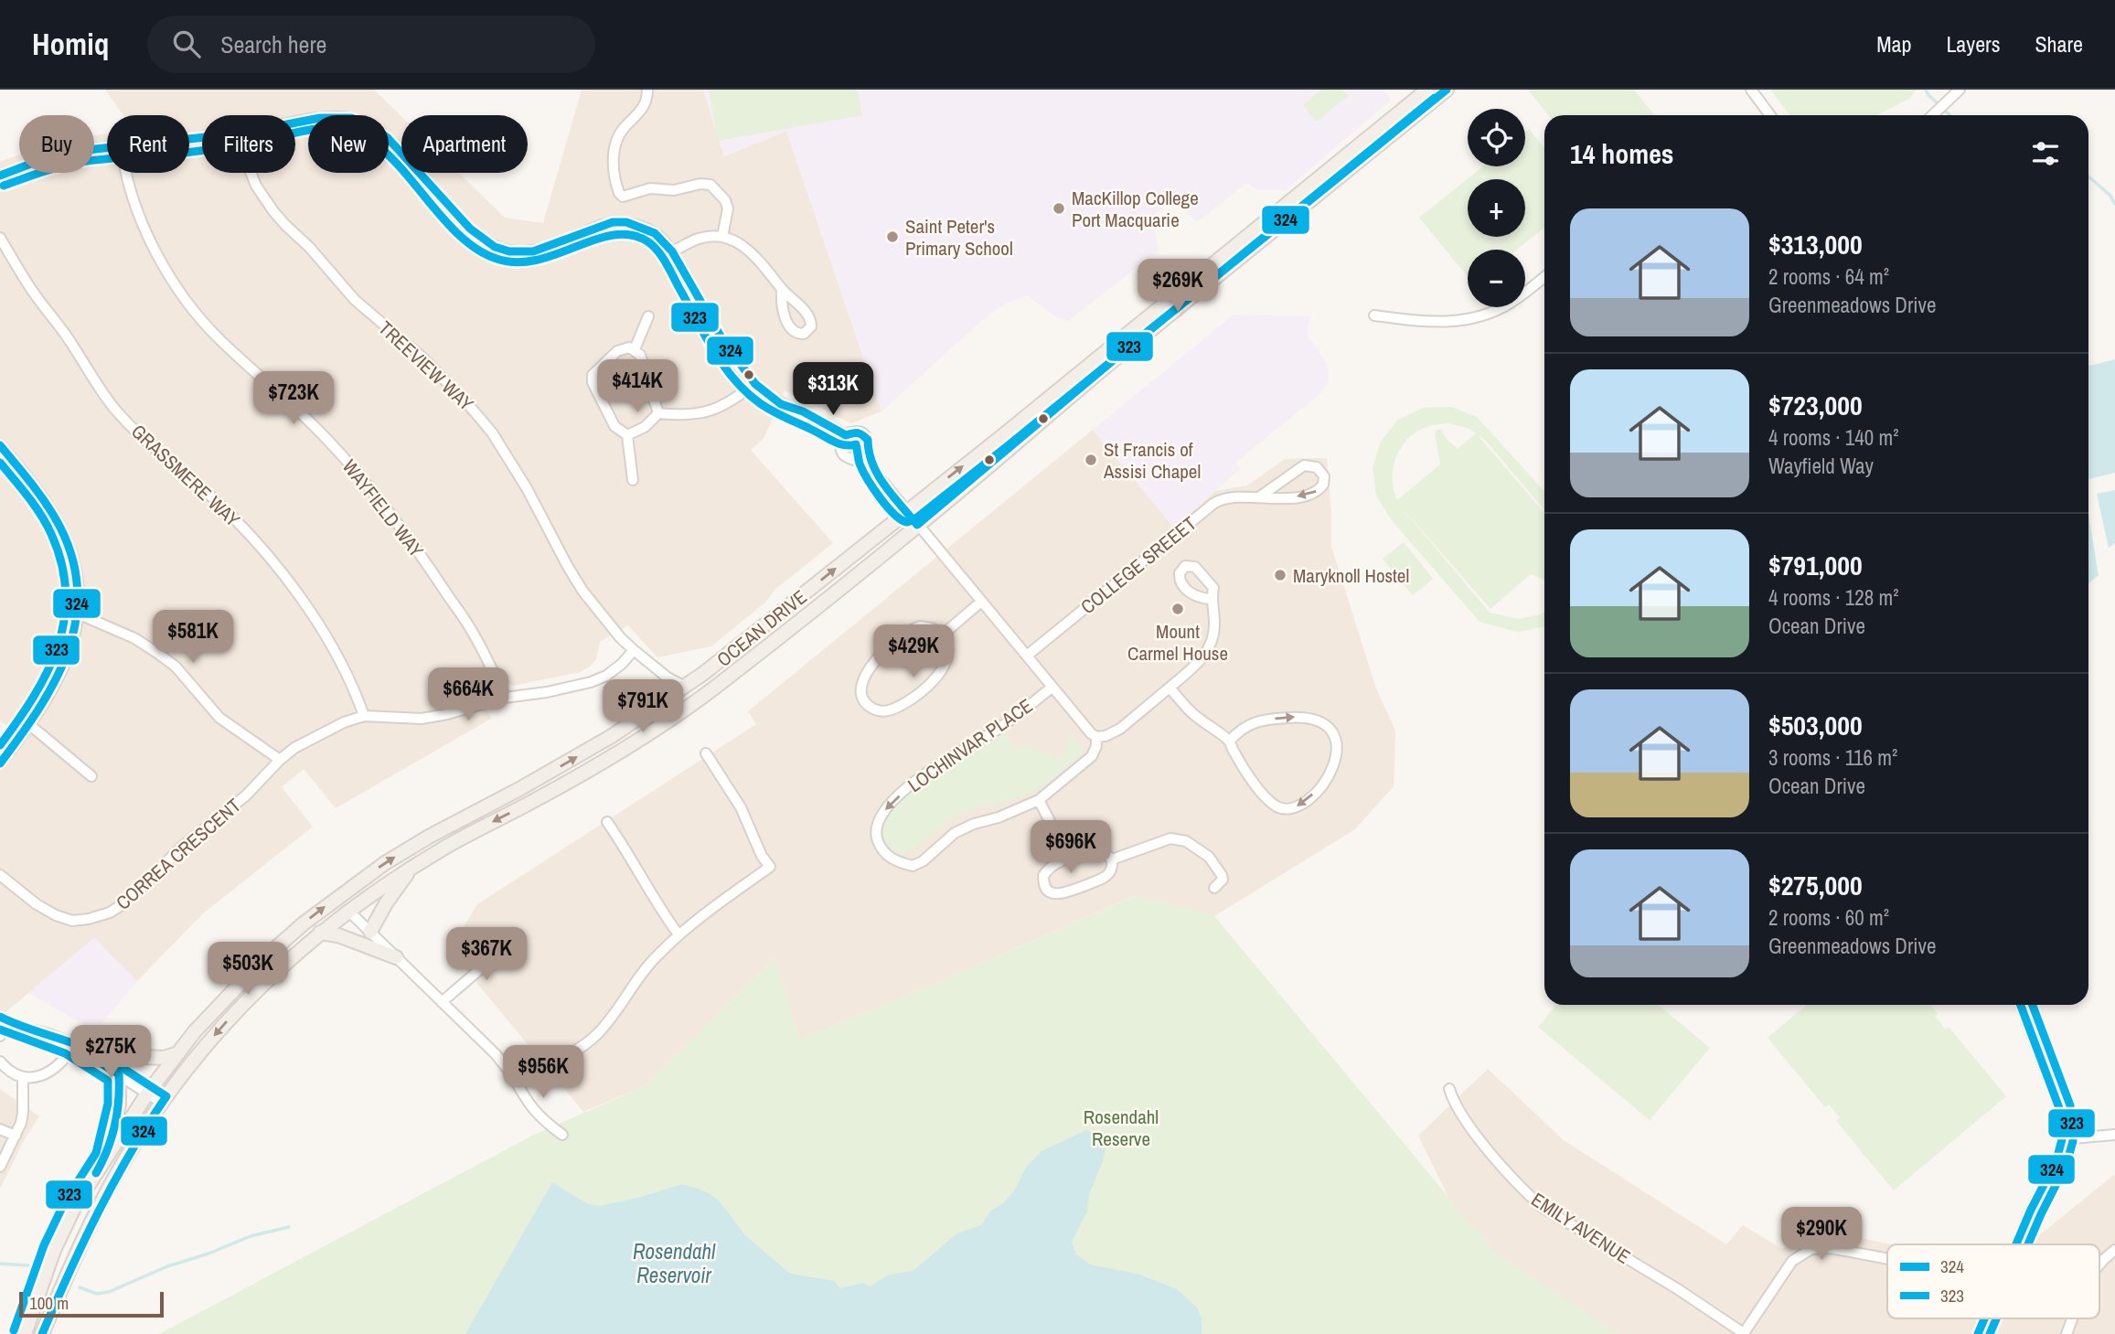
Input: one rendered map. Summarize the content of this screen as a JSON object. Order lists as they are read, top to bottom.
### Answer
{
  "streets": {
    "main road": ["OCEAN DRIVE"],
    "street": [
      "TREEVIEW WAY",
      "GRASSMERE WAY",
      "WAYFIELD WAY",
      "COLLEGE SREEET",
      "LOCHINVAR PLACE",
      "CORREA CRESCENT",
      "EMILY AVENUE"
    ]
  },
  "crossings": [
    ["TREEVIEW WAY", "OCEAN DRIVE"],
    ["GRASSMERE WAY", "CORREA CRESCENT"],
    ["COLLEGE SREEET", "LOCHINVAR PLACE"],
    ["OCEAN DRIVE", "LOCHINVAR PLACE"]
  ],
  "water": ["Rosendahl Reservoir"],
  "parks": ["Rosendahl Reserve"],
  "places": [
    "MacKillop College Port Macquarie",
    "Saint Peter's Primary School",
    "St Francis of Assisi Chapel",
    "Maryknoll Hostel",
    "Mount Carmel House"
  ],
  "lines": ["transit line 324", "transit line 323"],
  "legend": ["324", "323"],
  "scale_bar": "100 m",
  "page": {
    "header": "Homiq",
    "search": "Search here",
    "nav": ["Map", "Layers", "Share"],
    "map_buttons": ["+", "−"],
    "chip": [
      "Buy",
      "Rent",
      "Filters",
      "New",
      "Apartment"
    ],
    "heading": "14 homes",
    "list": [
      {
        "name": "$313,000",
        "note": "2 rooms · 64 m² · Greenmeadows Drive"
      },
      {
        "name": "$723,000",
        "note": "4 rooms · 140 m² · Wayfield Way"
      },
      {
        "name": "$791,000",
        "note": "4 rooms · 128 m² · Ocean Drive"
      },
      {
        "name": "$503,000",
        "note": "3 rooms · 116 m² · Ocean Drive"
      },
      {
        "name": "$275,000",
        "note": "2 rooms · 60 m² · Greenmeadows Drive"
      }
    ],
    "price": [
      "$269K",
      "$414K",
      "$313K",
      "$723K",
      "$581K",
      "$429K",
      "$664K",
      "$791K",
      "$696K",
      "$367K",
      "$503K",
      "$275K",
      "$956K",
      "$290K"
    ],
    "scale": "100 m"
  }
}
